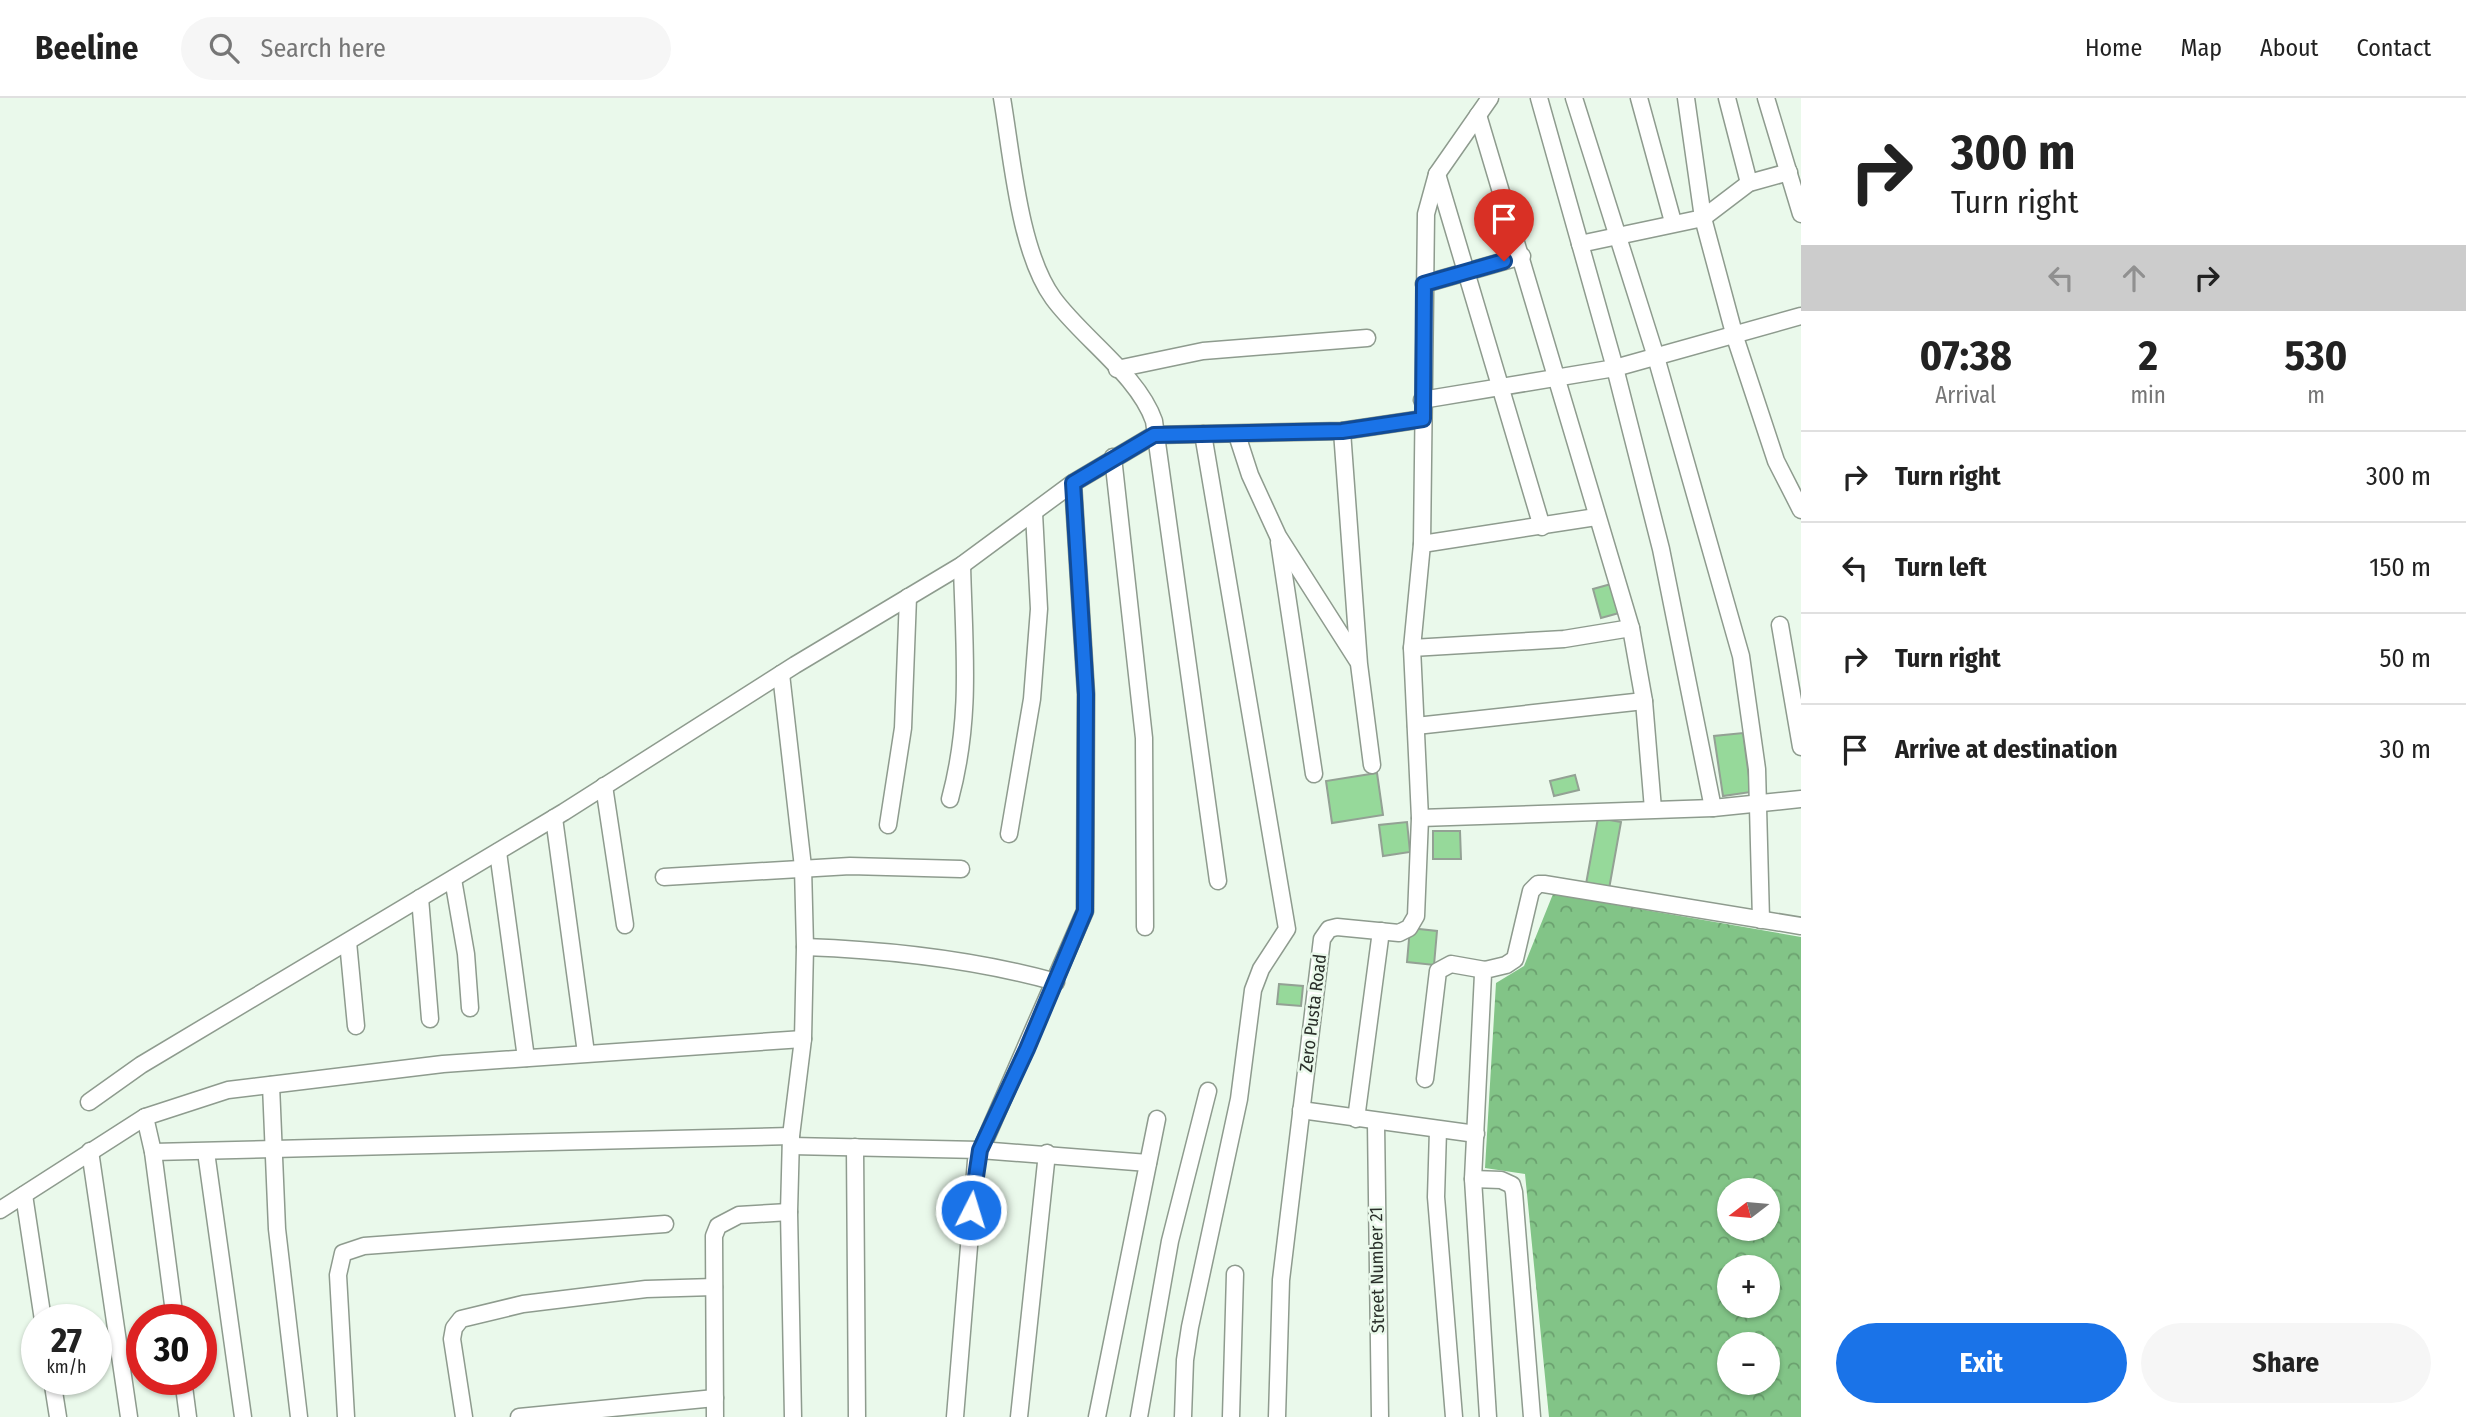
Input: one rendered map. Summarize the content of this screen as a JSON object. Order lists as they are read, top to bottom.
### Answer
{
  "streets": {
    "street": ["Zero Pusta Road", "Street Number 21"]
  },
  "north": "left",
  "page": {
    "header": "Beeline",
    "search": "Search here",
    "nav": [
      "Home",
      "Map",
      "About",
      "Contact"
    ],
    "turn": ["300 m", "Turn right"],
    "eta": [
      "07:38",
      "Arrival",
      "2",
      "min",
      "530",
      "m"
    ],
    "list": [
      {
        "name": "Turn right",
        "value": "300 m"
      },
      {
        "name": "Turn left",
        "value": "150 m"
      },
      {
        "name": "Turn right",
        "value": "50 m"
      },
      {
        "name": "Arrive at destination",
        "value": "30 m"
      }
    ],
    "map_buttons": ["+", "−"],
    "speed": "27 km/h",
    "limit": "30",
    "buttons": ["Exit", "Share"]
  }
}
